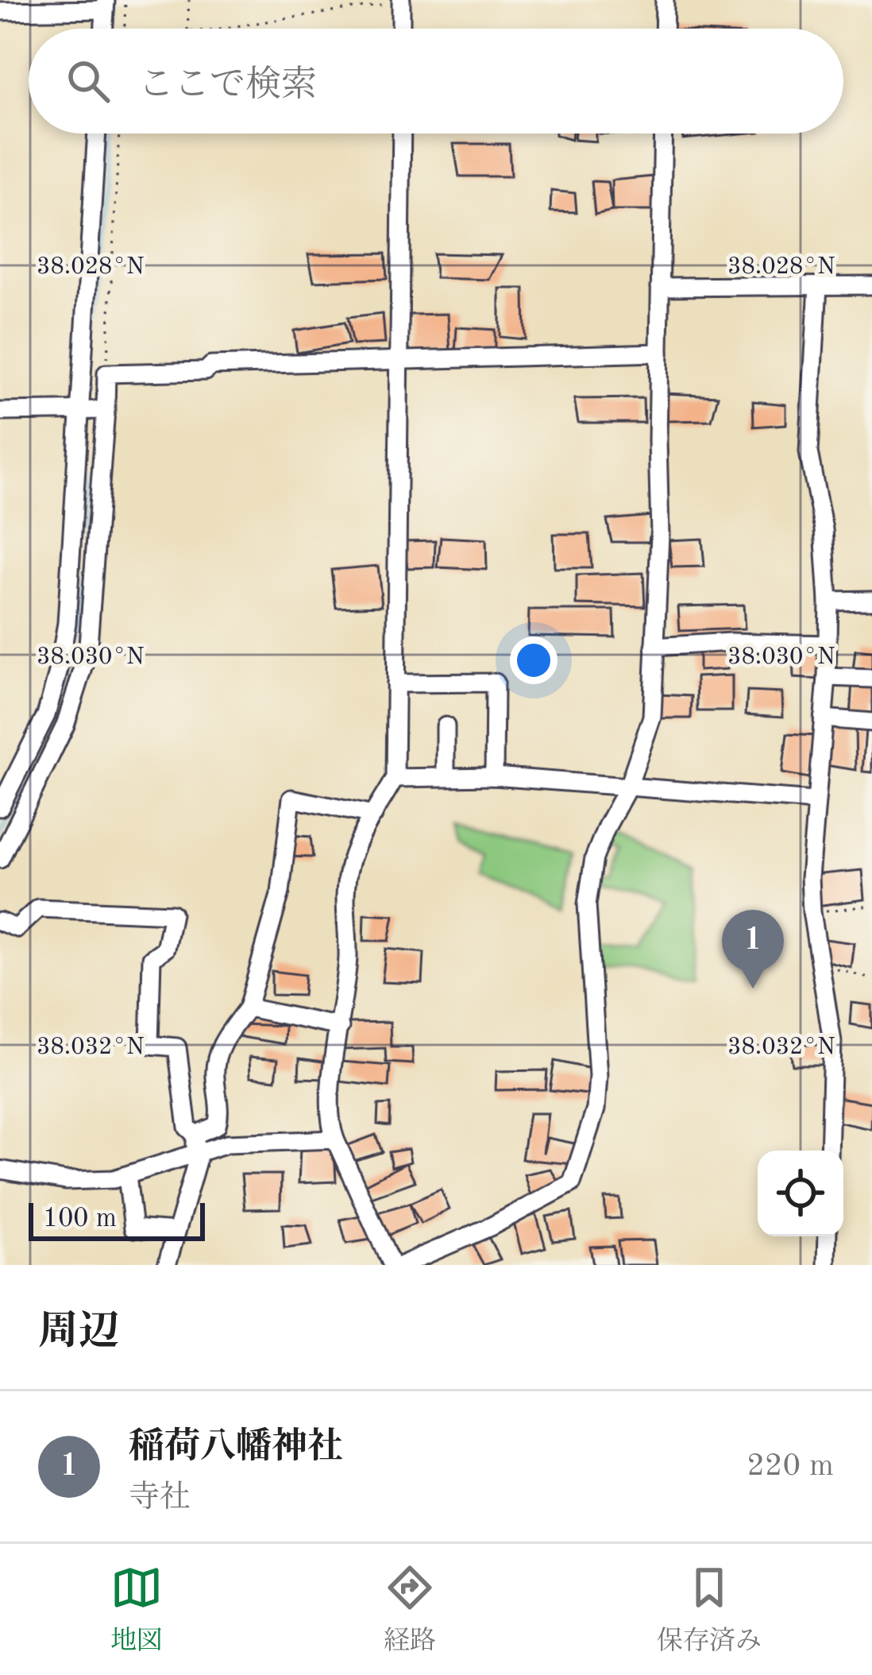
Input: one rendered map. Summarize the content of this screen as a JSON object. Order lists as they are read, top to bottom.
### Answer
{
  "scale_bar": "100 m",
  "page": {
    "search": "ここで検索",
    "pins": "1",
    "scale": "100 m",
    "heading": "周辺",
    "list": [
      {
        "mark": "1",
        "name": "稲荷八幡神社",
        "note": "寺社",
        "value": "220 m"
      }
    ],
    "nav": ["地図", "経路", "保存済み"]
  },
  "coordinates": ["38.028°N", "38.030°N", "38.032°N"]
}
